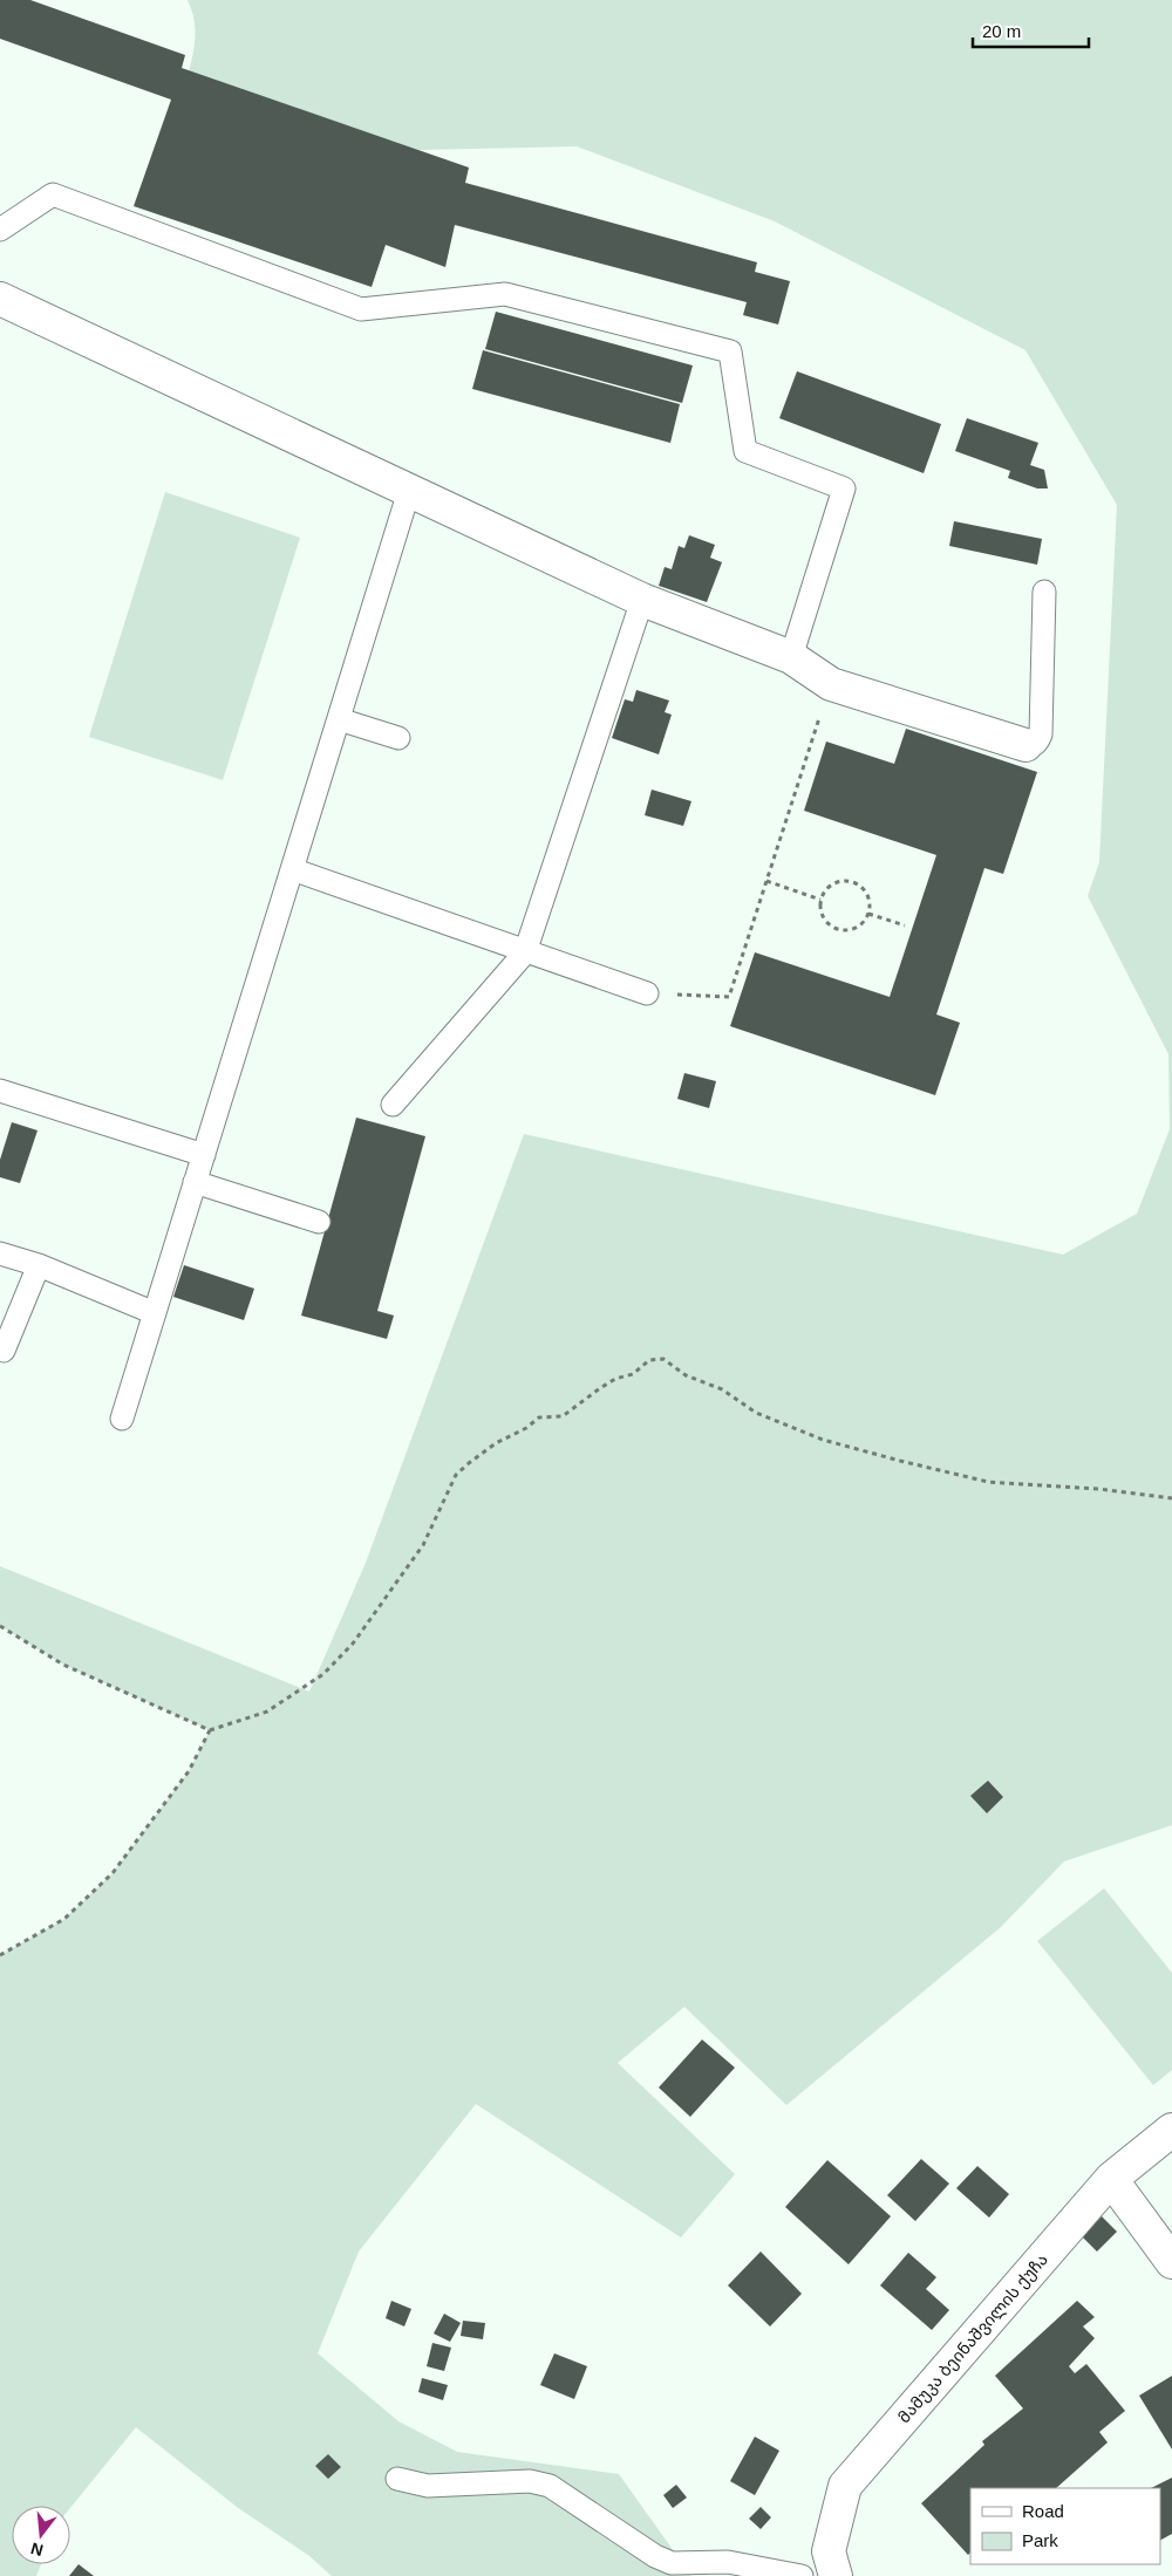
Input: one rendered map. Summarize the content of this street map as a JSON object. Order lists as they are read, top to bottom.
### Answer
{
  "streets": {
    "street": ["მამუკა ბეინაშვილის ქუჩა"]
  },
  "legend": ["Road", "Park"],
  "scale_bar": "20 m",
  "north": "bottom"
}
